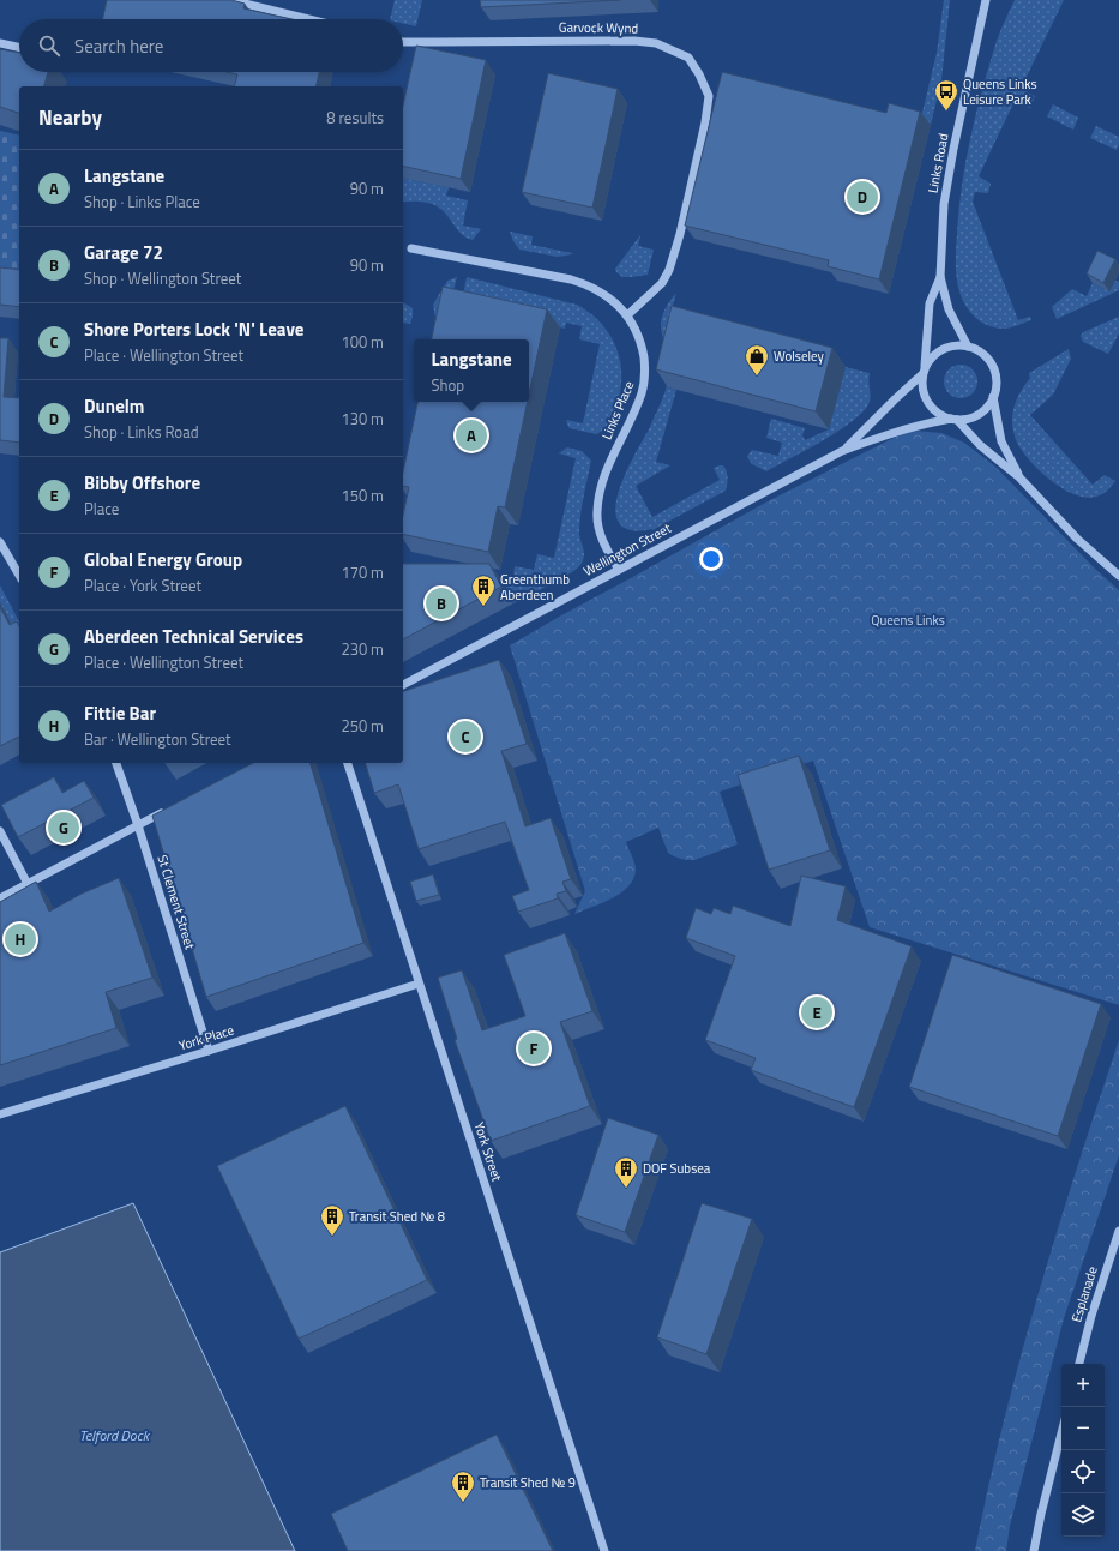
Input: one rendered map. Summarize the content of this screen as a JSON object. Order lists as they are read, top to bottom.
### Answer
{
  "streets": {
    "street": [
      "Garvock Wynd",
      "Links Road",
      "Links Place",
      "Wellington Street",
      "St Clement Street",
      "York Place",
      "York Street",
      "Esplanade"
    ]
  },
  "crossings": [
    ["Garvock Wynd", "Links Place"],
    ["Links Road", "Wellington Street"],
    ["Links Place", "Wellington Street"],
    ["St Clement Street", "York Place"],
    ["York Place", "York Street"]
  ],
  "water": ["Telford Dock"],
  "parks": ["Queens Links"],
  "places": {
    "bus stop": ["Queens Links Leisure Park"],
    "shop": ["Wolseley"],
    "building": [
      "Greenthumb Aberdeen",
      "DOF Subsea",
      "Transit Shed № 8",
      "Transit Shed № 9"
    ]
  },
  "page": {
    "search": "Search here",
    "heading": ["Nearby", "8 results"],
    "list": [
      {
        "mark": "A",
        "name": "Langstane",
        "note": "Shop · Links Place",
        "value": "90 m"
      },
      {
        "mark": "B",
        "name": "Garage 72",
        "note": "Shop · Wellington Street",
        "value": "90 m"
      },
      {
        "mark": "C",
        "name": "Shore Porters Lock 'N' Leave",
        "note": "Place · Wellington Street",
        "value": "100 m"
      },
      {
        "mark": "D",
        "name": "Dunelm",
        "note": "Shop · Links Road",
        "value": "130 m"
      },
      {
        "mark": "E",
        "name": "Bibby Offshore",
        "note": "Place",
        "value": "150 m"
      },
      {
        "mark": "F",
        "name": "Global Energy Group",
        "note": "Place · York Street",
        "value": "170 m"
      },
      {
        "mark": "G",
        "name": "Aberdeen Technical Services",
        "note": "Place · Wellington Street",
        "value": "230 m"
      },
      {
        "mark": "H",
        "name": "Fittie Bar",
        "note": "Bar · Wellington Street",
        "value": "250 m"
      }
    ],
    "pins": [
      "D",
      "A",
      "B",
      "C",
      "G",
      "H",
      "E",
      "F"
    ],
    "popup": ["Langstane", "Shop"],
    "map_buttons": ["+", "−"]
  }
}
